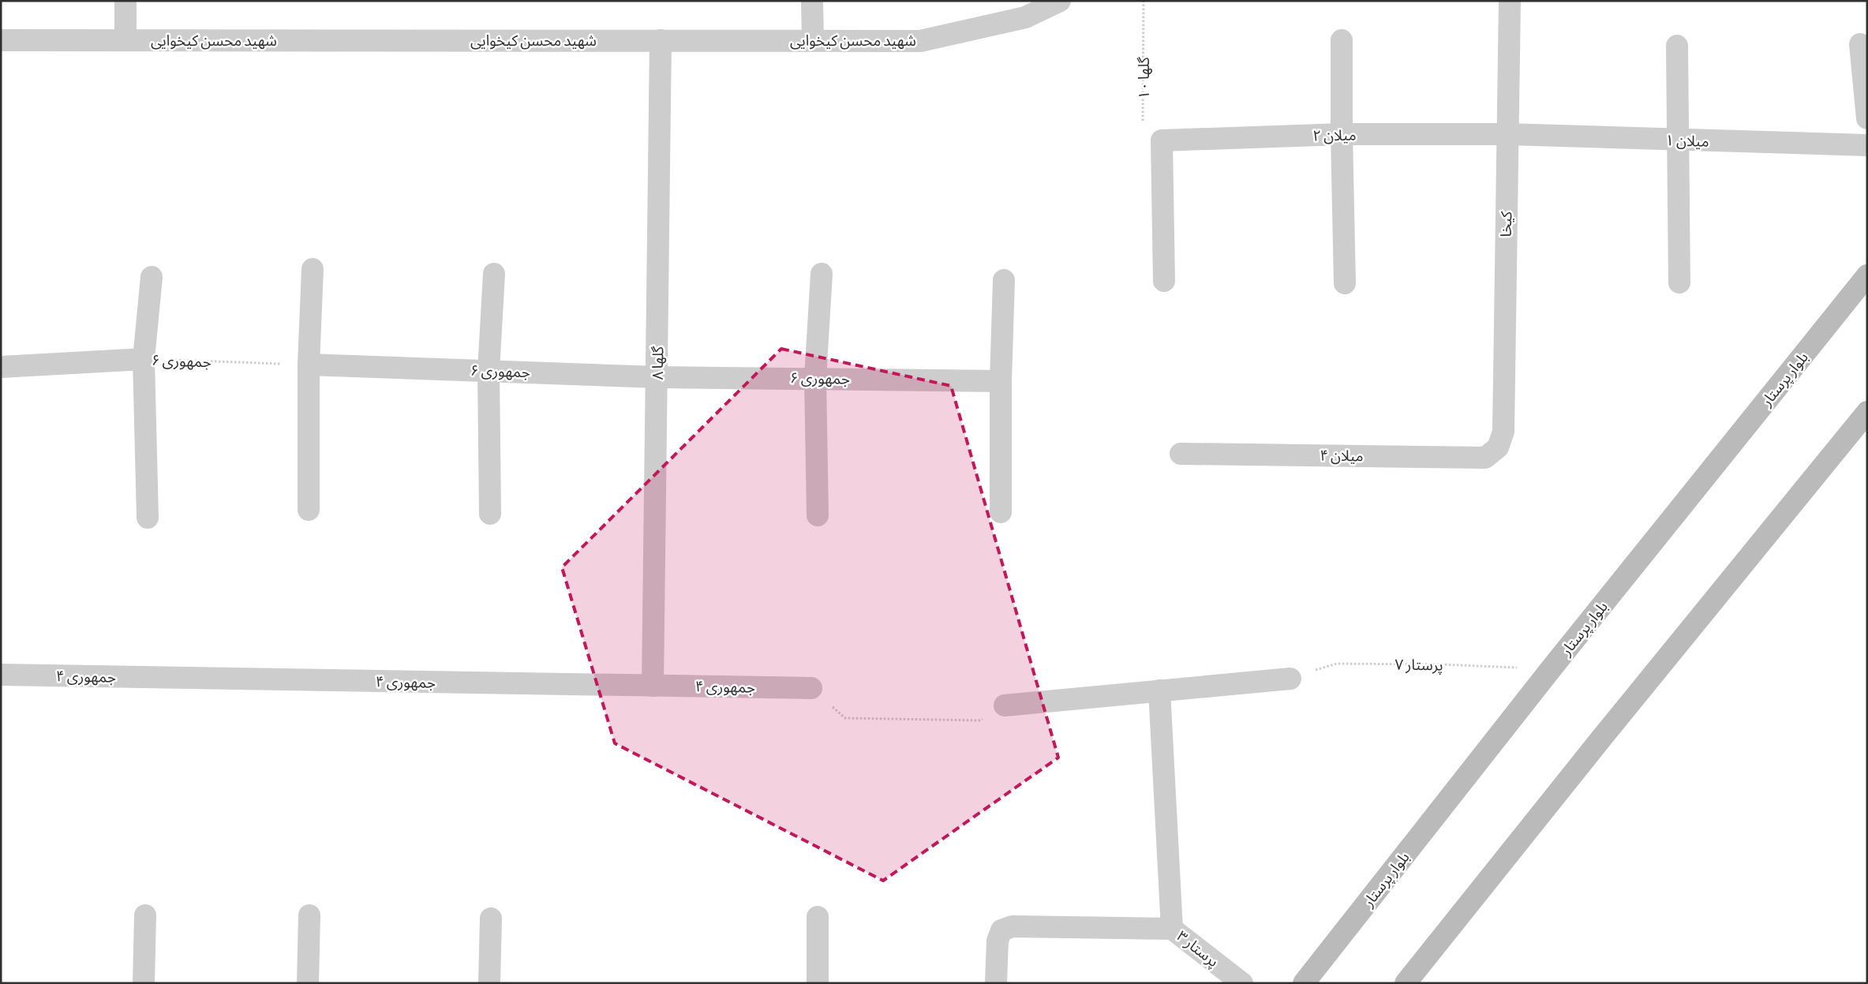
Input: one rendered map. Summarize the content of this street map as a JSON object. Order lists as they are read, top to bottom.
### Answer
{
  "streets": {
    "main road": ["بلوار پرستار"],
    "street": [
      "شهید محسن کیخوایی",
      "میلان ۲",
      "میلان ۱",
      "کیخا",
      "جمهوری ۶",
      "گلها ۸",
      "میلان ۴",
      "جمهوری ۴",
      "پرستار ۳"
    ],
    "path": ["گلها ۱۰", "پرستار ۷"]
  },
  "crossings": [
    ["شهید محسن کیخوایی", "گلها ۸"],
    ["گلها ۱۰", "میلان ۲"],
    ["میلان ۲", "میلان ۱"],
    ["میلان ۲", "کیخا"],
    ["میلان ۱", "کیخا"],
    ["کیخا", "میلان ۴"],
    ["جمهوری ۶", "گلها ۸"],
    ["گلها ۸", "جمهوری ۴"],
    ["بلوار پرستار", "پرستار ۷"]
  ]
}
